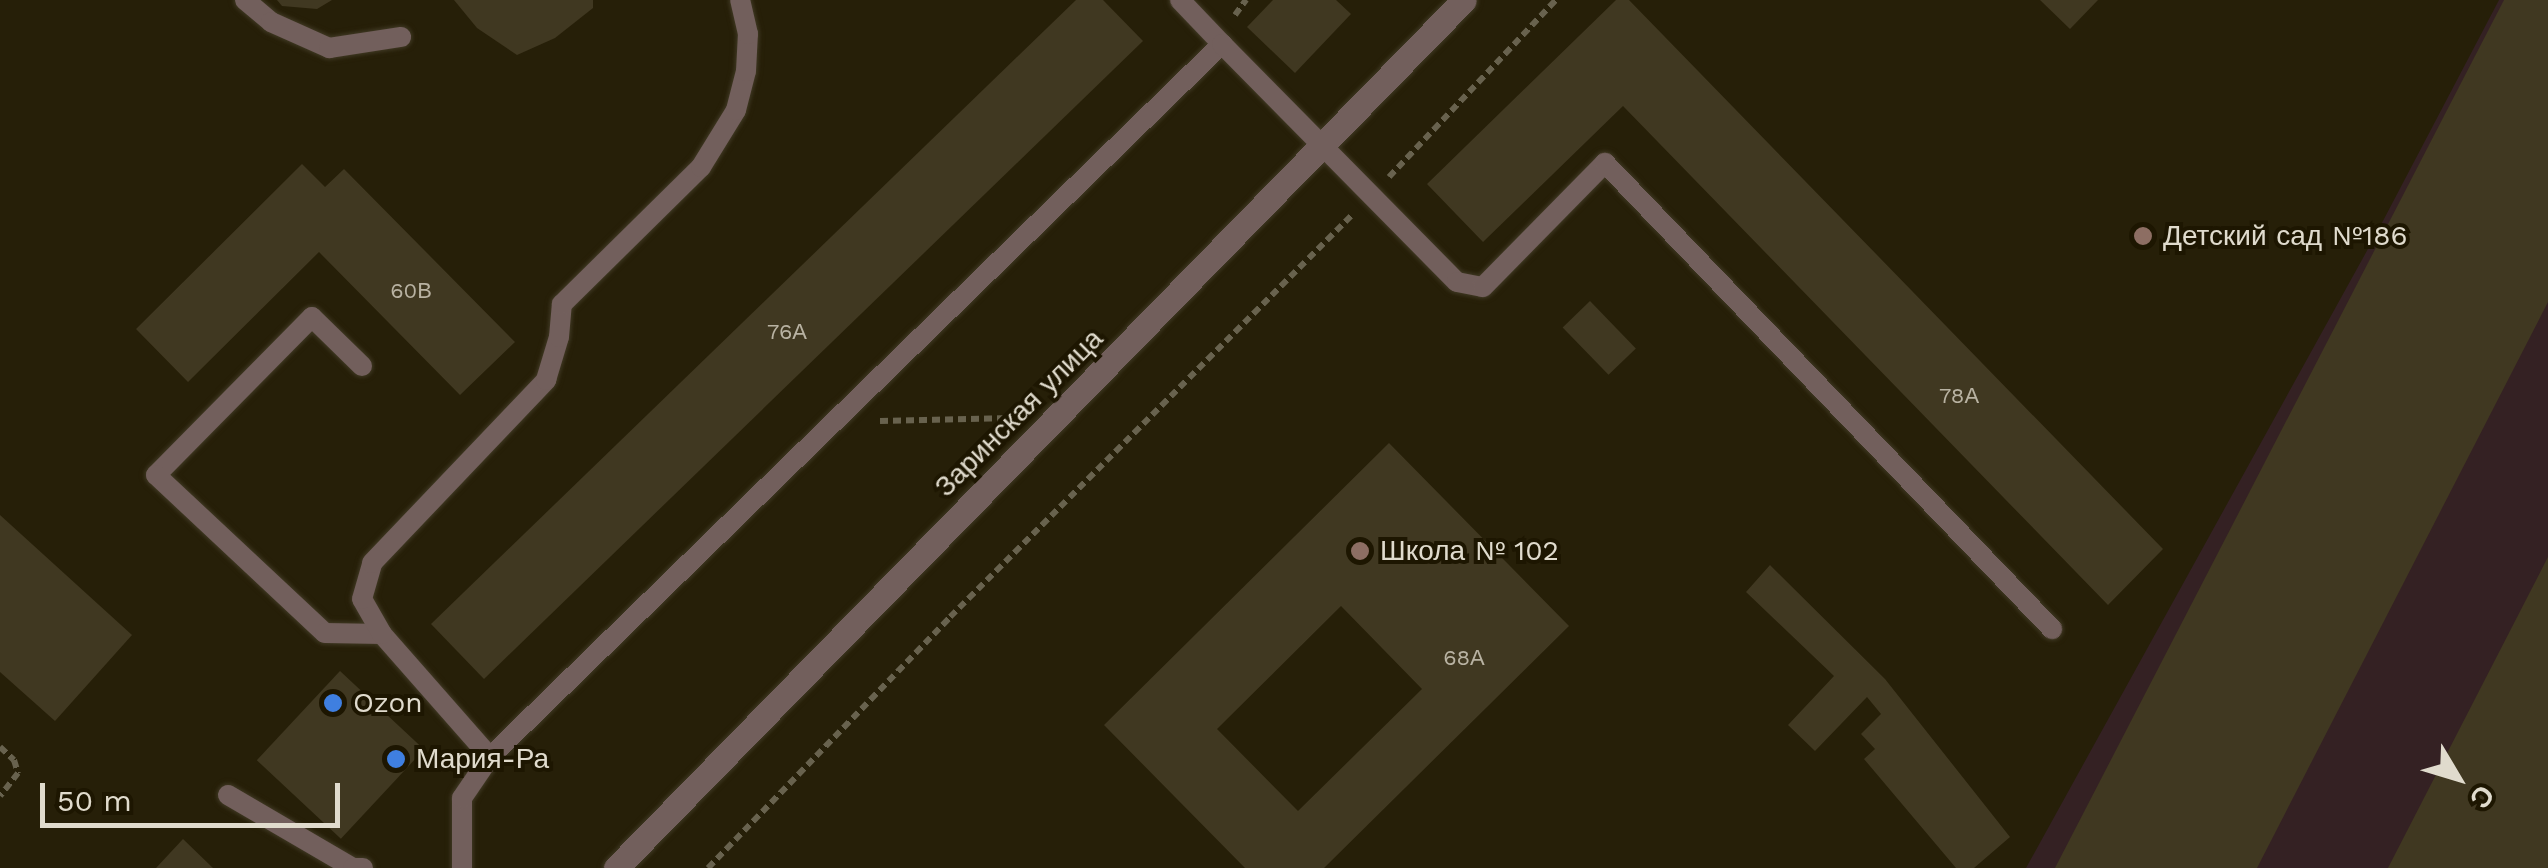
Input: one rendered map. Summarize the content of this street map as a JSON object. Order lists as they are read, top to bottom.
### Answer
{
  "streets": {
    "street": ["Заринская улица"]
  },
  "places": [
    "Детский сад №186",
    "Школа № 102",
    "Ozon",
    "Мария-Ра"
  ],
  "house_numbers": [
    "60В",
    "76А",
    "78А",
    "68А"
  ],
  "scale_bar": "50 m",
  "north": "bottom right"
}
